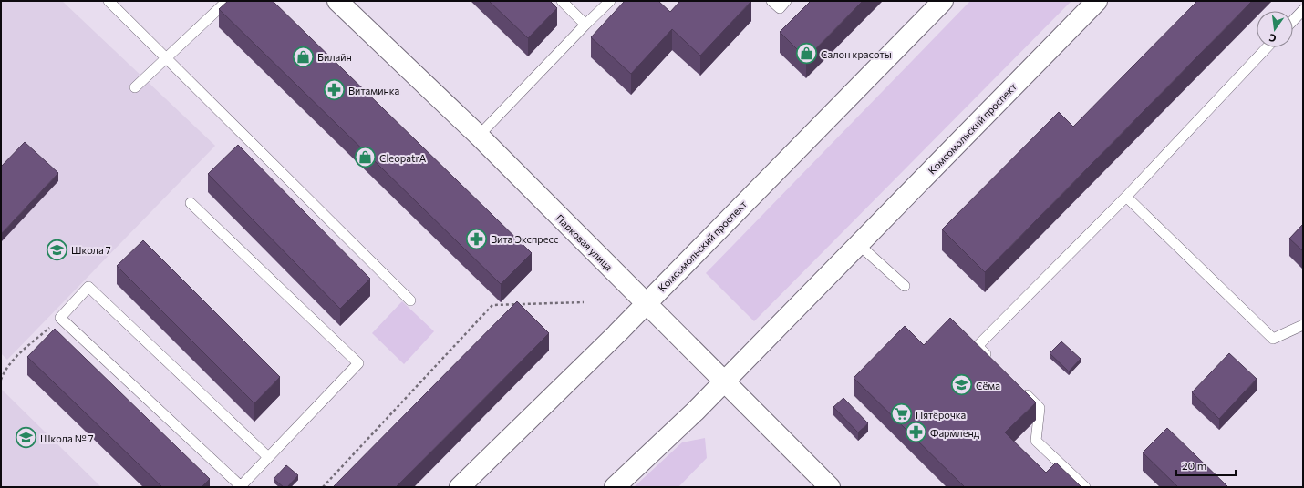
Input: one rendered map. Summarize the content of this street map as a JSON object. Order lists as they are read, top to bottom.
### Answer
{
  "streets": {
    "main road": ["Комсомольский проспект", "Парковая улица"]
  },
  "crossings": [
    ["Комсомольский проспект", "Парковая улица"]
  ],
  "places": {
    "shop": ["Салон красоты", "Билайн", "CleopatrA"],
    "pharmacy": ["Витаминка", "Вита Экспресс", "Фармленд"],
    "school or university": ["Школа 7", "Сёма", "Школа № 7"],
    "supermarket": ["Пятёрочка"]
  },
  "scale_bar": "20 m",
  "north": "bottom"
}
